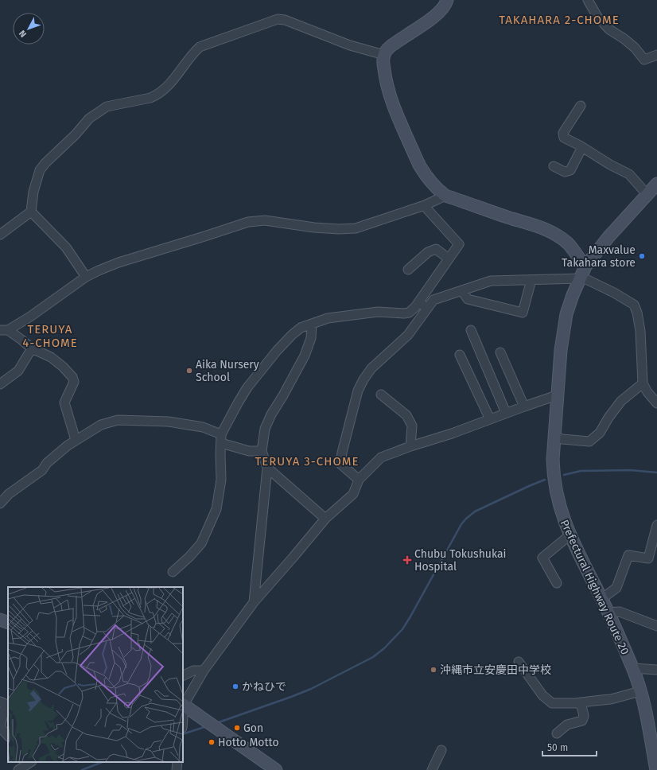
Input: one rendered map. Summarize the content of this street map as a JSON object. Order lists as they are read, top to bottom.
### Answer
{
  "streets": {
    "main road": ["Prefectural Highway Route 20"]
  },
  "districts": ["TAKAHARA 2-CHOME", "TERUYA 4-CHOME", "TERUYA 3-CHOME"],
  "places": {
    "other": [
      "Maxvalue Takahara store",
      "Aika Nursery School",
      "沖縄市立安慶田中学校",
      "かねひで",
      "Gon",
      "Hotto Motto"
    ],
    "health": ["Chubu Tokushukai Hospital"]
  },
  "scale_bar": "50 m",
  "north": "bottom left"
}
